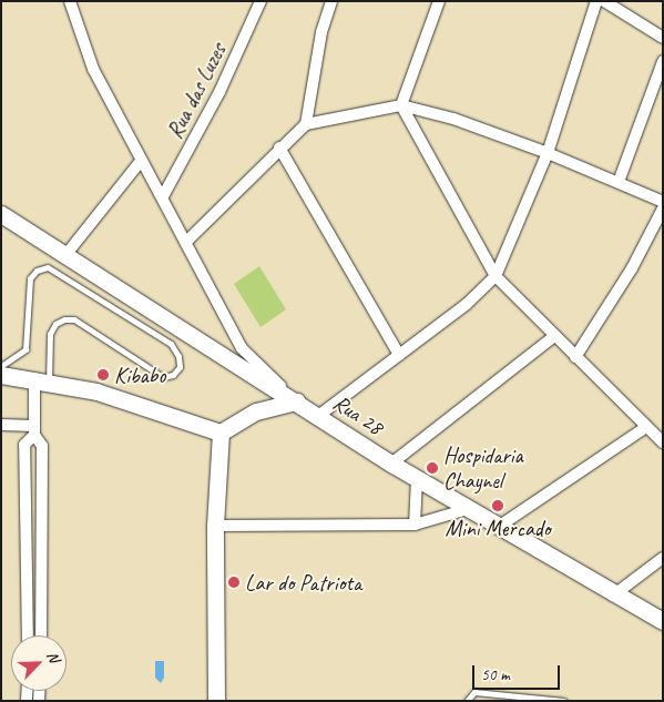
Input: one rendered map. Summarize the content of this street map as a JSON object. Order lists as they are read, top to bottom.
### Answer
{
  "streets": {
    "street": ["Rua das Luzes", "Rua 28"]
  },
  "places": [
    "Kibabo",
    "Hospidaria Chaynel",
    "Mini Mercado",
    "Lar do Patriota"
  ],
  "scale_bar": "50 m",
  "north": "top right"
}
